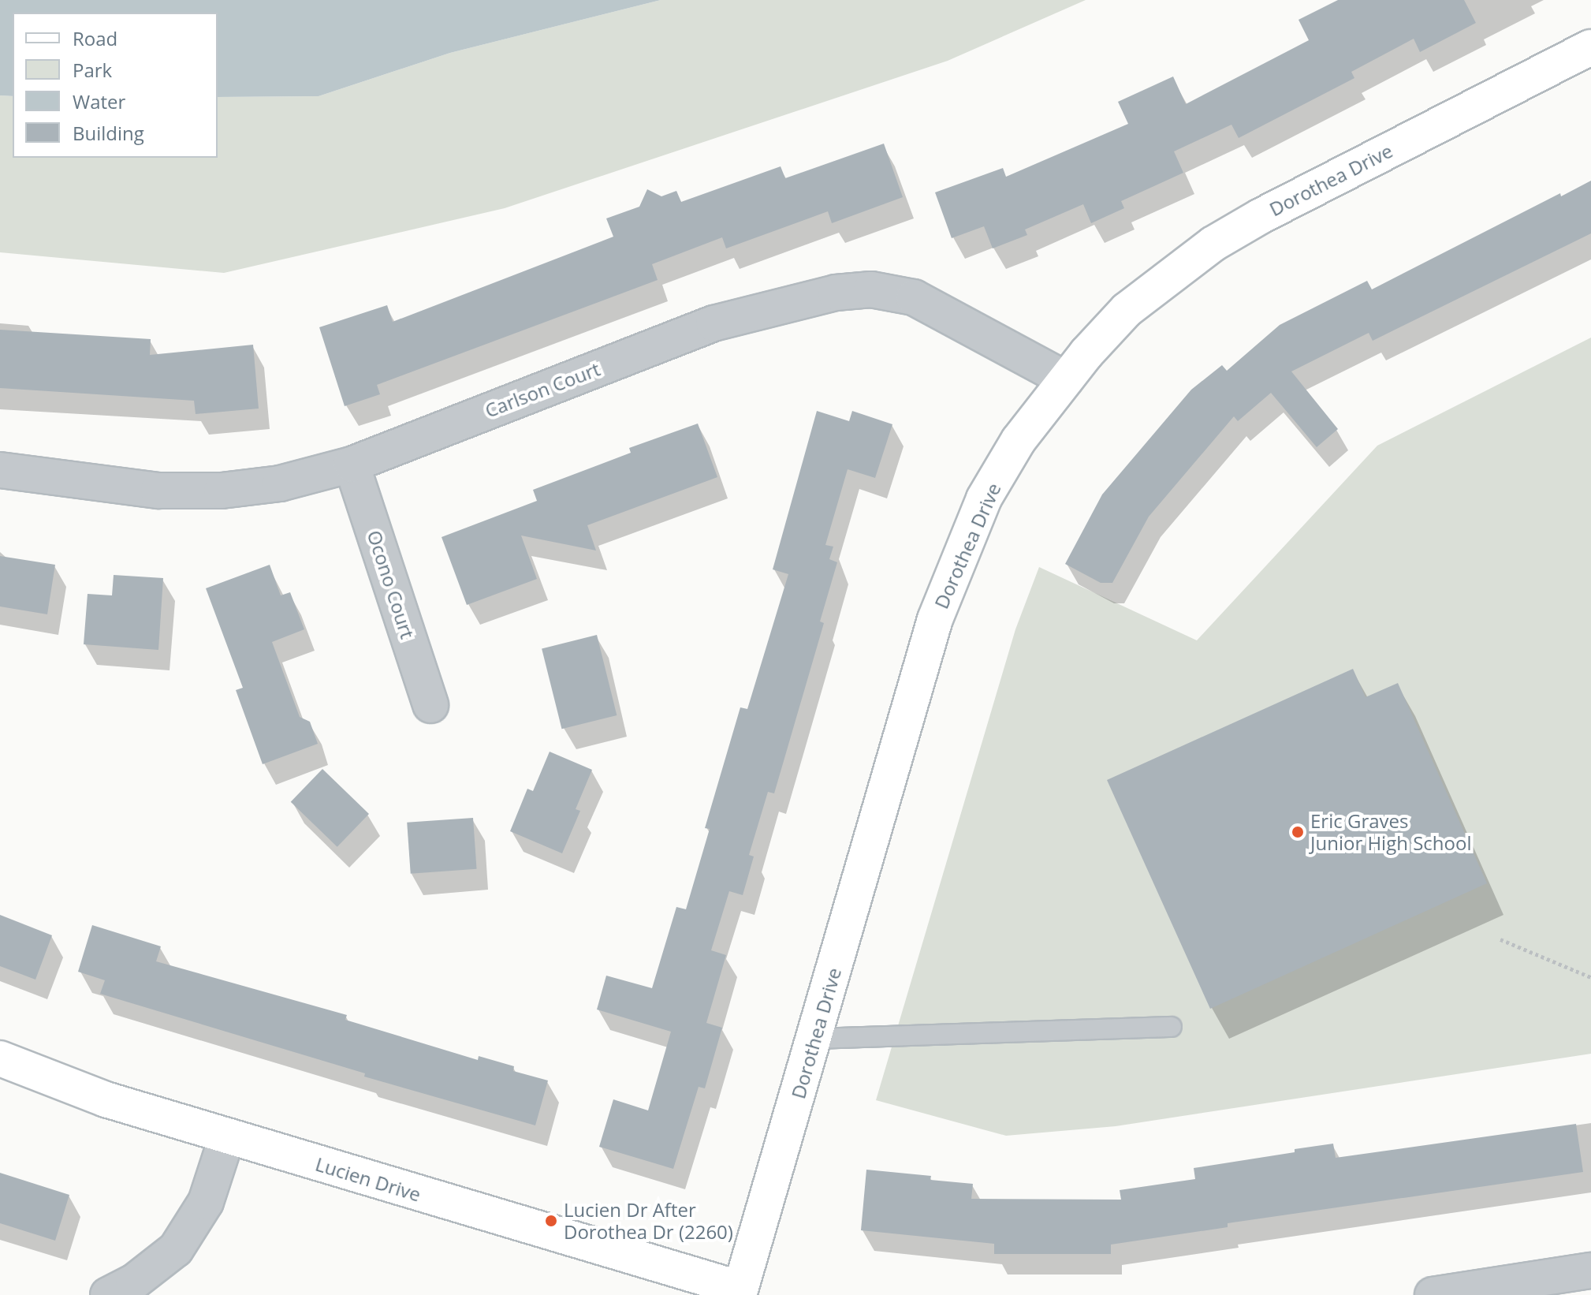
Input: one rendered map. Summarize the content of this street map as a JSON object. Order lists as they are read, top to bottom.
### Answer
{
  "streets": {
    "street": [
      "Dorothea Drive",
      "Carlson Court",
      "Ocono Court",
      "Lucien Drive"
    ]
  },
  "crossings": [
    ["Dorothea Drive", "Carlson Court"],
    ["Dorothea Drive", "Lucien Drive"],
    ["Carlson Court", "Ocono Court"]
  ],
  "places": ["Eric Graves Junior High School", "Lucien Dr After Dorothea Dr (2260)"],
  "legend": [
    "Road",
    "Park",
    "Water",
    "Building"
  ]
}
